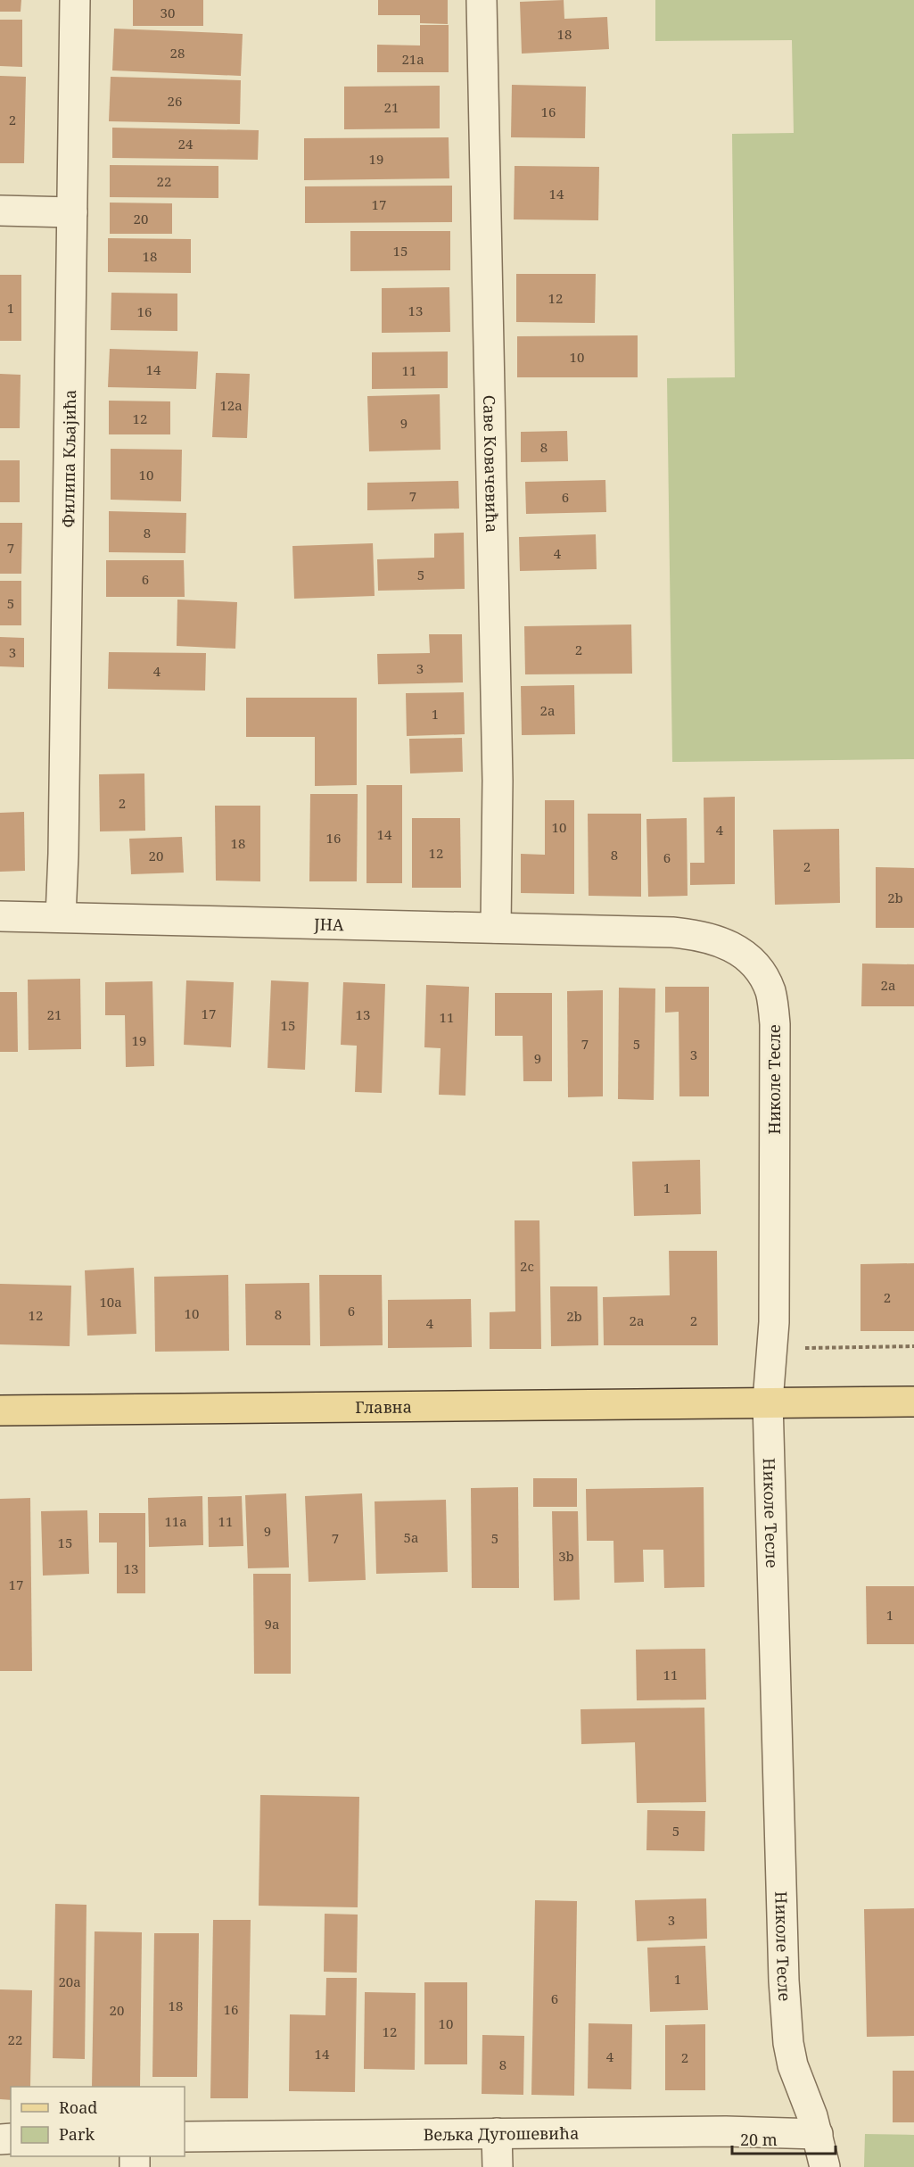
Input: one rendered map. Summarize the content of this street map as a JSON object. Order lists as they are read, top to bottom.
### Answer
{
  "streets": {
    "main road": ["Главна"],
    "street": [
      "Филипа Кљајића",
      "Саве Ковачевића",
      "ЈНА",
      "Николе Тесле",
      "Вељка Дугошевића"
    ]
  },
  "crossings": [
    ["Филипа Кљајића", "ЈНА"],
    ["Саве Ковачевића", "ЈНА"],
    ["ЈНА", "Николе Тесле"],
    ["Николе Тесле", "Главна"],
    ["Николе Тесле", "Вељка Дугошевића"]
  ],
  "house_numbers": [
    "30",
    "18",
    "28",
    "21a",
    "26",
    "21",
    "16",
    "2",
    "24",
    "19",
    "22",
    "14",
    "17",
    "20",
    "15",
    "18",
    "12",
    "1",
    "13",
    "16",
    "10",
    "14",
    "11",
    "12a",
    "12",
    "9",
    "8",
    "10",
    "7",
    "6",
    "8",
    "7",
    "4",
    "5",
    "6",
    "5",
    "2",
    "3",
    "3",
    "4",
    "2a",
    "1",
    "2",
    "10",
    "4",
    "14",
    "16",
    "18",
    "12",
    "8",
    "20",
    "6",
    "2",
    "2b",
    "2a",
    "17",
    "21",
    "13",
    "11",
    "15",
    "19",
    "7",
    "5",
    "3",
    "9",
    "1",
    "2c",
    "2",
    "10a",
    "6",
    "10",
    "8",
    "12",
    "2b",
    "2a",
    "2",
    "4",
    "11a",
    "11",
    "9",
    "5a",
    "7",
    "5",
    "15",
    "3b",
    "13",
    "17",
    "1",
    "9a",
    "11",
    "5",
    "3",
    "1",
    "20a",
    "6",
    "18",
    "16",
    "20",
    "10",
    "12",
    "22",
    "14",
    "4",
    "2",
    "8"
  ],
  "legend": ["Road", "Park"],
  "scale_bar": "20 m"
}
